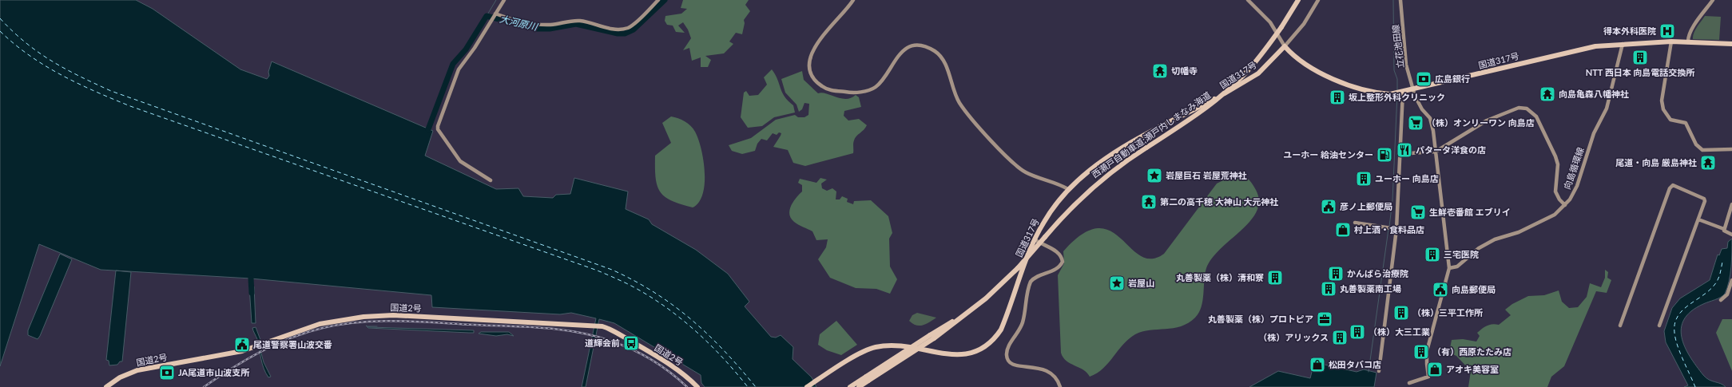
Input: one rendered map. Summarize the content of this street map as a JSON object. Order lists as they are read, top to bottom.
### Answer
{
  "streets": {
    "highway": ["国道317号", "西瀬戸自動車道;瀬戸内しまなみ海道", "国道2号"],
    "street": ["立花池田線", "向島循環線"]
  },
  "crossings": [
    ["立花池田線", "国道317号"],
    ["国道317号", "向島循環線"]
  ],
  "water": ["大河原川"],
  "places": {
    "hospital": ["得本外科医院"],
    "building": [
      "NTT 西日本 向島電話交換所",
      "坂上整形外科クリニック",
      "ユーホー 向島店",
      "三宅医院",
      "かんばら治療院",
      "丸善製薬（株）清和寮",
      "丸善製薬南工場",
      "（株）三平工作所",
      "（株）大三工業",
      "（株）アリックス",
      "（有）西原たたみ店"
    ],
    "temple": [
      "切幡寺",
      "向島亀森八幡神社",
      "尾道・向島 厳島神社",
      "第二の高千穂 大神山 大元神社"
    ],
    "bank": ["広島銀行", "JA尾道市山波支所"],
    "supermarket": ["（株）オンリーワン 向島店", "生鮮壱番館 エブリイ"],
    "restaurant": ["パタータ洋食の店"],
    "fuel station": ["ユーホー 給油センター"],
    "place": ["岩屋巨石 岩屋荒神社", "岩屋山"],
    "public building": ["彦ノ上郵便局", "向島郵便局", "尾道警察署山波交番"],
    "shop": ["村上酒・食料品店", "松田タバコ店", "アオキ美容室"],
    "office": ["丸善製薬（株）プロトピア"],
    "bus stop": ["道輝会前"]
  }
}
